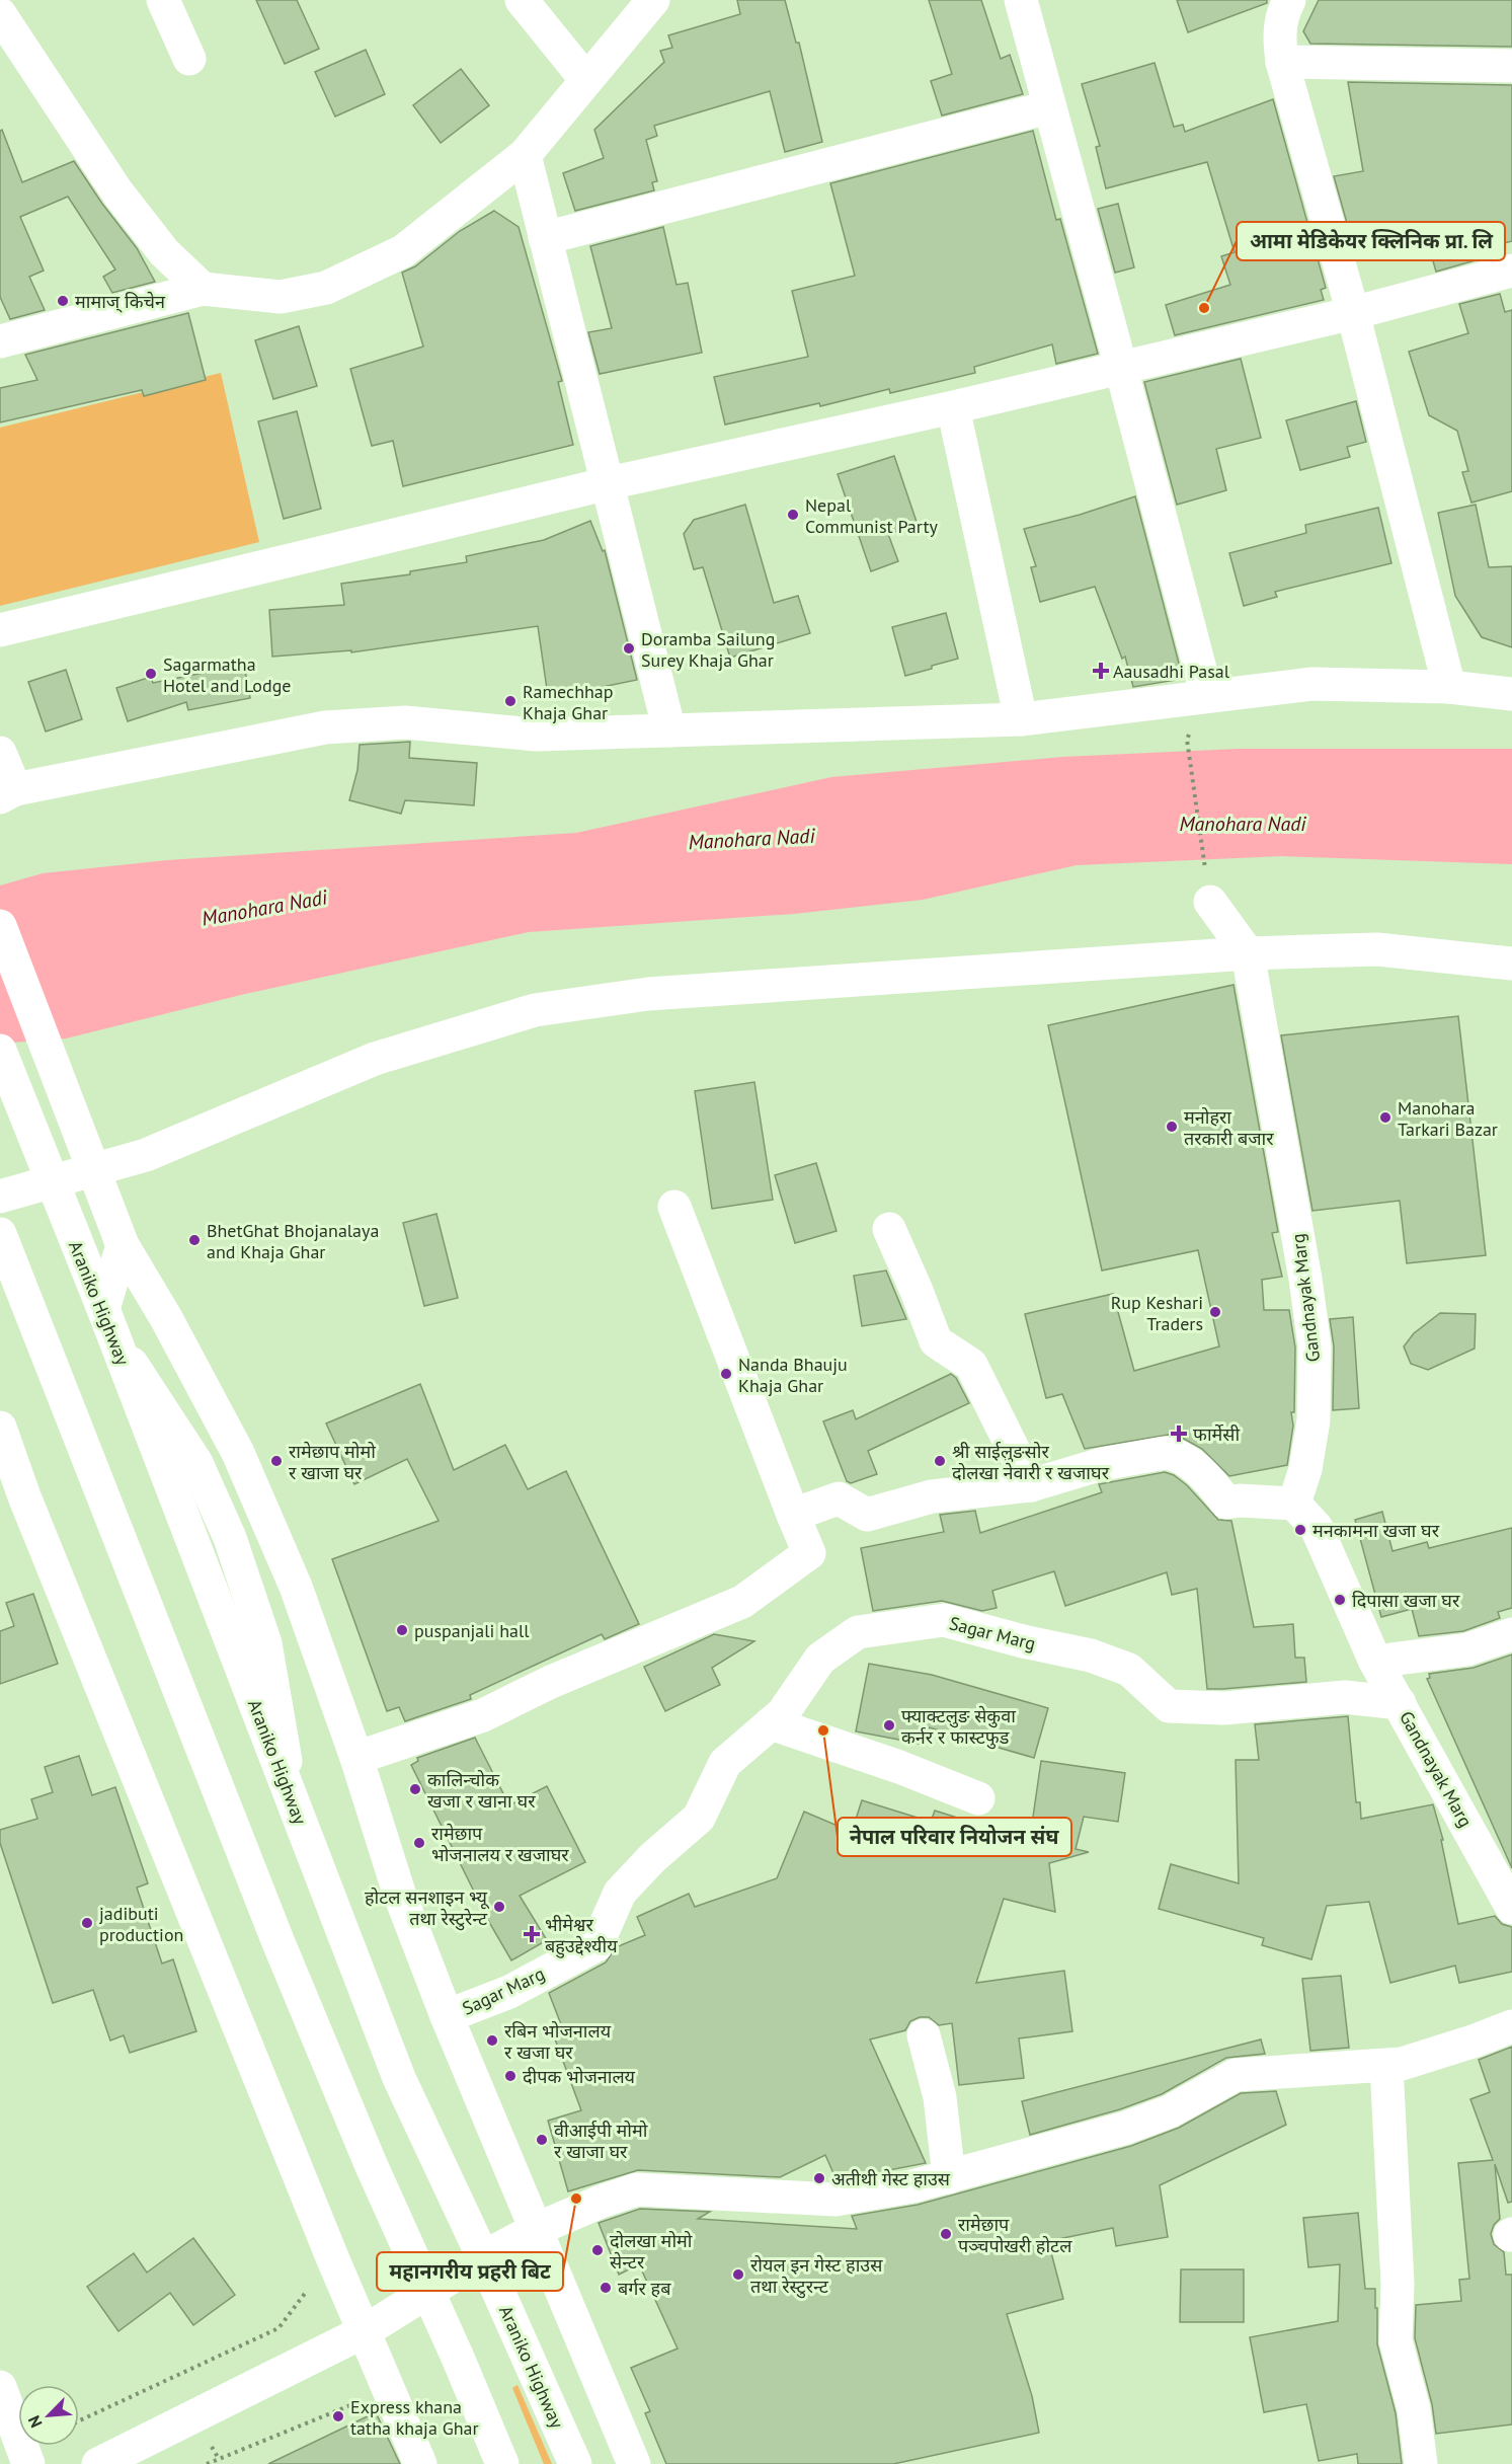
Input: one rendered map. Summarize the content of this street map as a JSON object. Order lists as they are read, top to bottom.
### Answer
{
  "streets": {
    "main road": ["Gandnayak Marg", "Araniko Highway", "Sagar Marg"]
  },
  "crossings": [
    ["Gandnayak Marg", "Sagar Marg"]
  ],
  "water": ["Manohara Nadi"],
  "places": {
    "other": [
      "मामाज् किचेन",
      "आमा मेडिकेयर क्लिनिक प्रा. लि",
      "Nepal Communist Party",
      "Doramba Sailung Surey Khaja Ghar",
      "Sagarmatha Hotel and Lodge",
      "Ramechhap Khaja Ghar",
      "Manohara Tarkari Bazar",
      "मनोहरा तरकारी बजार",
      "BhetGhat Bhojanalaya and Khaja Ghar",
      "Rup Keshari Traders",
      "Nanda Bhauju Khaja Ghar",
      "रामेछाप मोमो र खाजा घर",
      "श्री साईलुङसोर दोलखा नेवारी र खजाघर",
      "मनकामना खजा घर",
      "दिपासा खजा घर",
      "puspanjali hall",
      "फ्याक्टलुङ सेकुवा कर्नर र फास्टफुड",
      "नेपाल परिवार नियोजन संघ",
      "कालिन्चोक खजा र खाना घर",
      "रामेछाप भोजनालय र खजाघर",
      "होटल सनशाइन भ्यू तथा रेस्टुरेन्ट",
      "jadibuti production",
      "रबिन भोजनालय र खजा घर",
      "दीपक भोजनालय",
      "वीआईपी मोमो र खाजा घर",
      "अतीथी गेस्ट हाउस",
      "महानगरीय प्रहरी बिट",
      "रामेछाप पञ्चपोखरी होटल",
      "दोलखा मोमो सेन्टर",
      "रोयल इन गेस्ट हाउस तथा रेस्टुरन्ट",
      "बर्गर हब",
      "Express khana tatha khaja Ghar"
    ],
    "health": ["Aausadhi Pasal", "फार्मेसी", "भीमेश्वर बहुउद्देश्यीय"]
  },
  "north": "bottom left"
}
